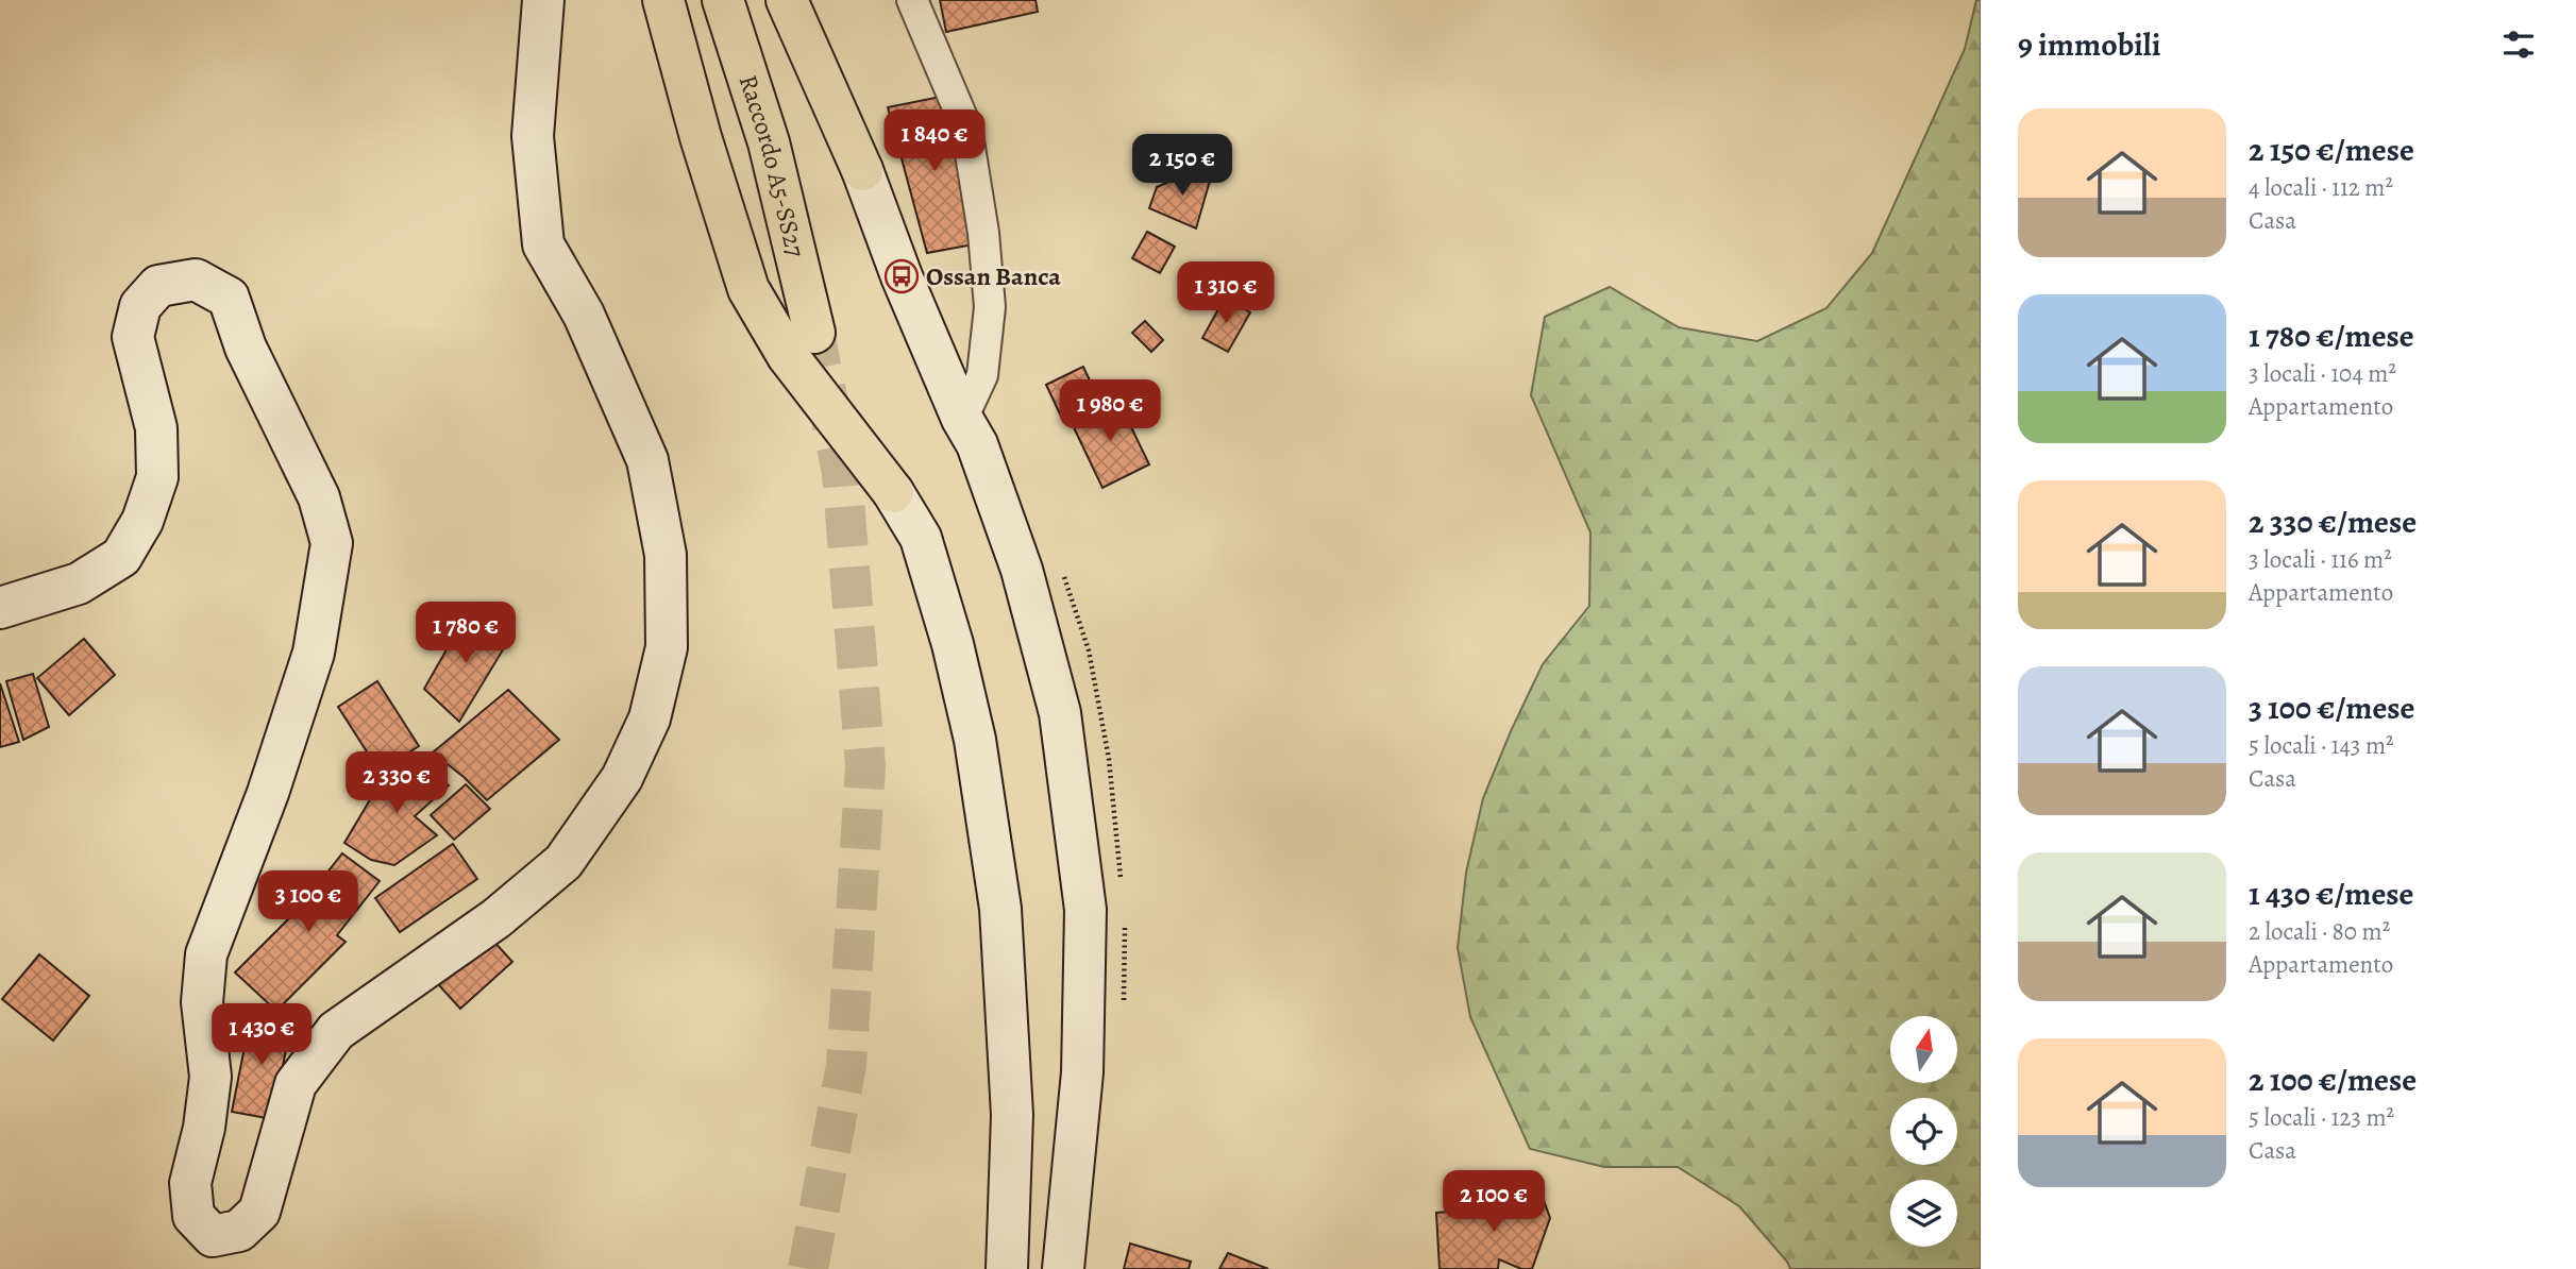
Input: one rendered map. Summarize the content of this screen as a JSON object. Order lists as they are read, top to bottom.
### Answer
{
  "streets": {
    "main road": ["Raccordo A5-SS27"]
  },
  "places": {
    "bus stop": ["Ossan Banca"]
  },
  "north": "top",
  "page": {
    "heading": "9 immobili",
    "list": [
      {
        "name": "2 150 €/mese",
        "note": "4 locali · 112 m² · Casa"
      },
      {
        "name": "1 780 €/mese",
        "note": "3 locali · 104 m² · Appartamento"
      },
      {
        "name": "2 330 €/mese",
        "note": "3 locali · 116 m² · Appartamento"
      },
      {
        "name": "3 100 €/mese",
        "note": "5 locali · 143 m² · Casa"
      },
      {
        "name": "1 430 €/mese",
        "note": "2 locali · 80 m² · Appartamento"
      },
      {
        "name": "2 100 €/mese",
        "note": "5 locali · 123 m² · Casa"
      }
    ],
    "price": [
      "1 840 €",
      "2 150 €",
      "1 310 €",
      "1 980 €",
      "1 780 €",
      "2 330 €",
      "3 100 €",
      "1 430 €",
      "2 100 €"
    ]
  }
}
